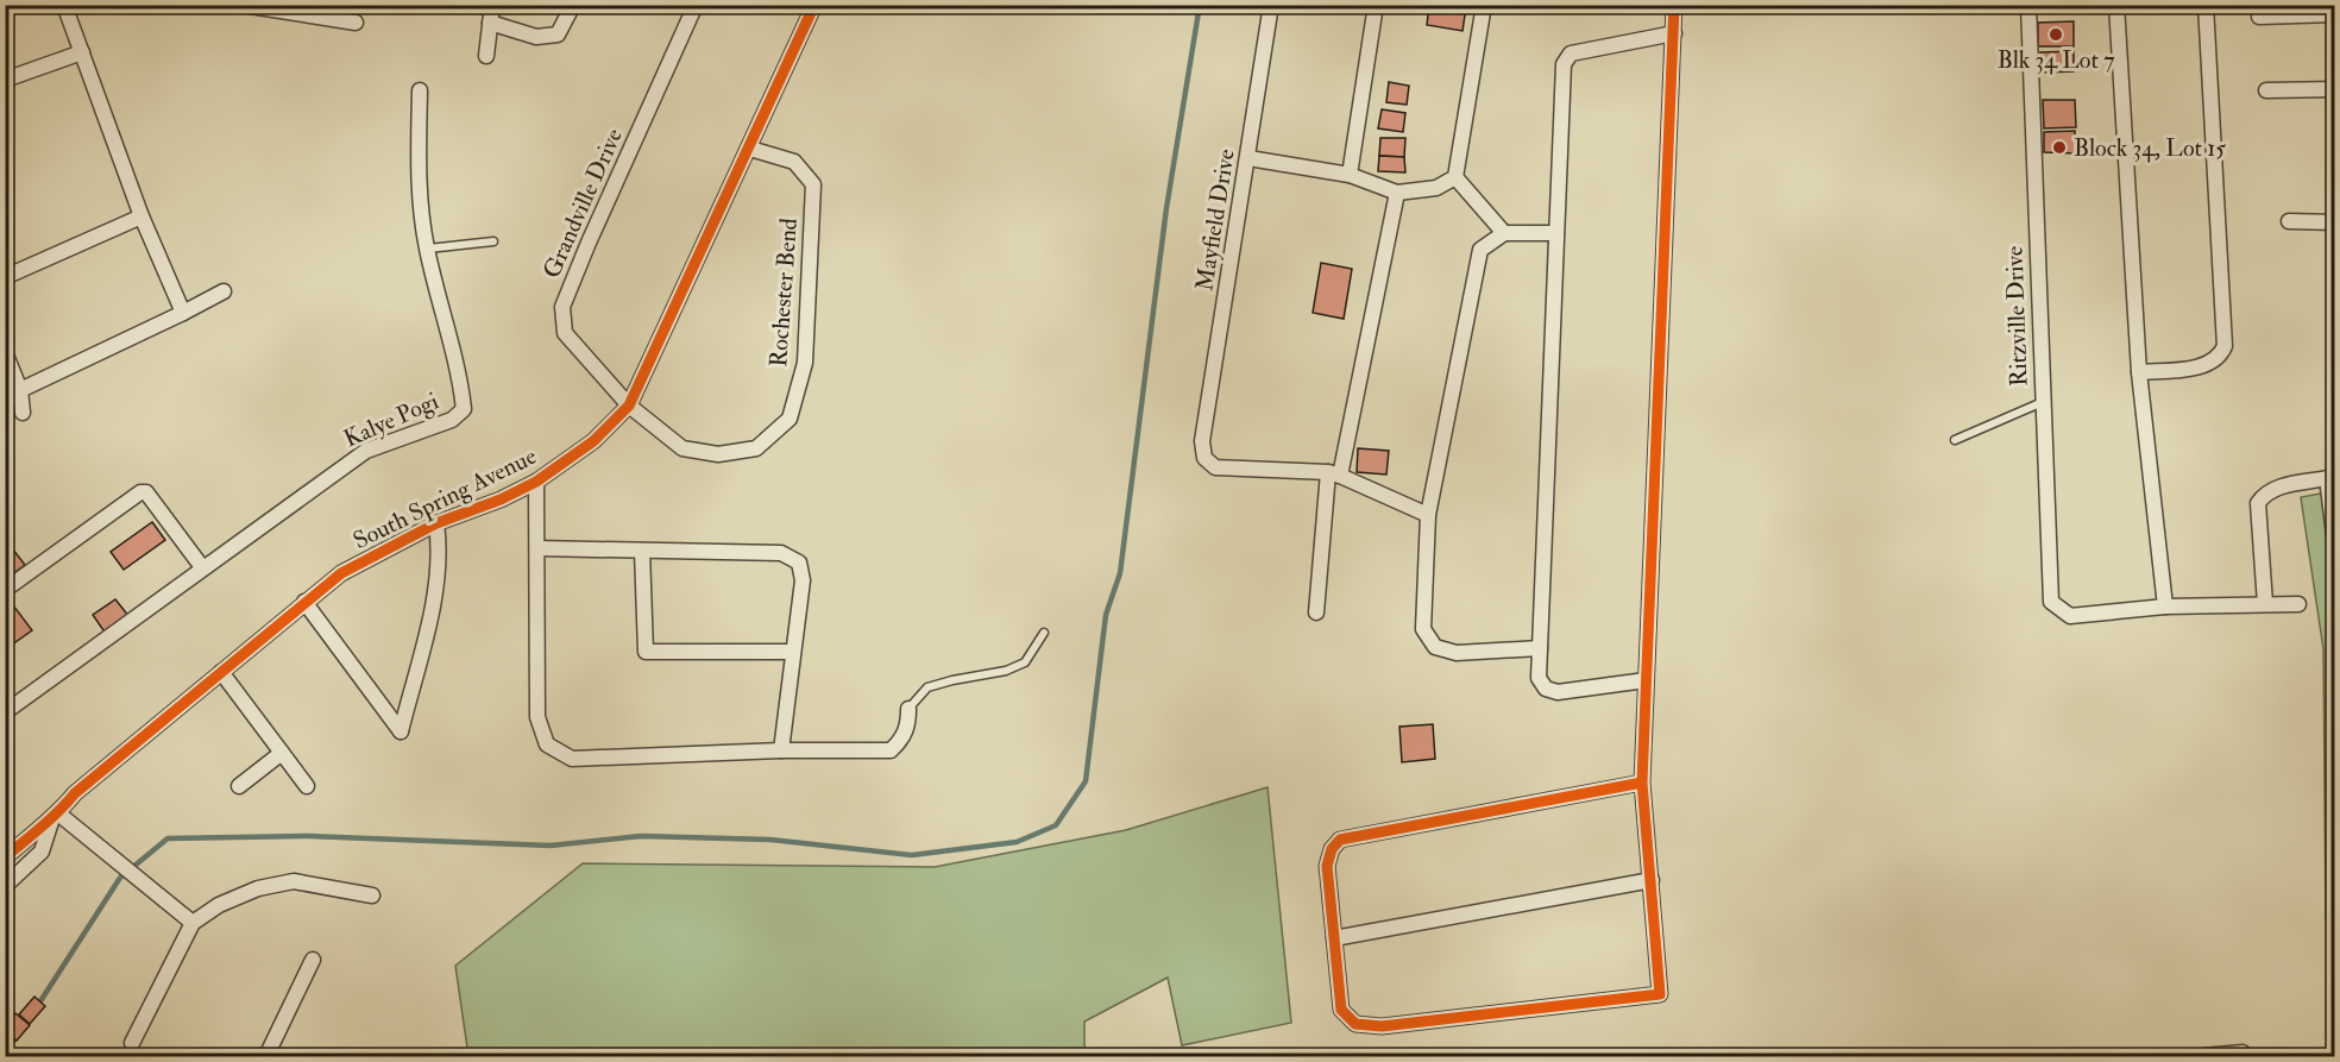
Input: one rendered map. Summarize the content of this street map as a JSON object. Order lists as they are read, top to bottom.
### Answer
{
  "streets": {
    "street": [
      "Grandville Drive",
      "Mayfield Drive",
      "Rochester Bend",
      "Ritzville Drive",
      "Kalye Pogi",
      "South Spring Avenue"
    ]
  },
  "crossings": [
    ["Grandville Drive", "Rochester Bend"],
    ["Grandville Drive", "South Spring Avenue"],
    ["Rochester Bend", "South Spring Avenue"]
  ],
  "places": ["Blk 34 Lot 7", "Block 34, Lot 15"]
}
